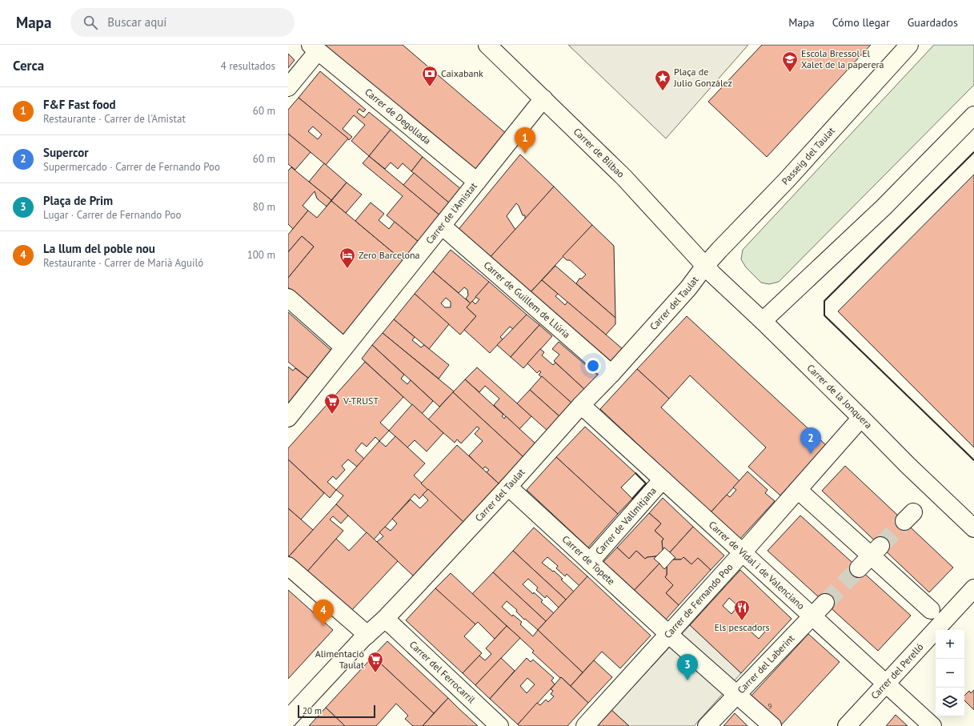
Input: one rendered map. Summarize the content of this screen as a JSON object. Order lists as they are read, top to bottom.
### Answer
{
  "streets": {
    "street": [
      "Carrer de Degollada",
      "Carrer de Bilbao",
      "Passeig del Taulat",
      "Carrer de l'Amistat",
      "Carrer de Guillem de Llúria",
      "Carrer del Taulat",
      "Carrer de la Jonquera",
      "Carrer de Vallmitjana",
      "Carrer de Topete",
      "Carrer de Vidal i de Valenciano",
      "Carrer de Fernando Poo",
      "Carrer del Laberint",
      "Carrer del Perelló",
      "Carrer del Ferrocarril"
    ]
  },
  "crossings": [
    ["Carrer de Degollada", "Carrer de l'Amistat"],
    ["Carrer de Bilbao", "Passeig del Taulat"],
    ["Carrer de Bilbao", "Carrer de l'Amistat"],
    ["Carrer de Bilbao", "Carrer del Taulat"],
    ["Carrer de Bilbao", "Carrer de la Jonquera"],
    ["Passeig del Taulat", "Carrer del Taulat"],
    ["Passeig del Taulat", "Carrer de la Jonquera"],
    ["Carrer de l'Amistat", "Carrer de Guillem de Llúria"],
    ["Carrer de Guillem de Llúria", "Carrer del Taulat"],
    ["Carrer del Taulat", "Carrer de la Jonquera"],
    ["Carrer del Taulat", "Carrer de Topete"],
    ["Carrer del Taulat", "Carrer de Vidal i de Valenciano"],
    ["Carrer del Taulat", "Carrer del Ferrocarril"],
    ["Carrer de la Jonquera", "Carrer de Fernando Poo"],
    ["Carrer de Vallmitjana", "Carrer de Topete"],
    ["Carrer de Vallmitjana", "Carrer de Vidal i de Valenciano"],
    ["Carrer de Topete", "Carrer de Fernando Poo"],
    ["Carrer de Topete", "Carrer del Laberint"],
    ["Carrer de Vidal i de Valenciano", "Carrer de Fernando Poo"],
    ["Carrer de Vidal i de Valenciano", "Carrer del Laberint"],
    ["Carrer de Vidal i de Valenciano", "Carrer del Perelló"]
  ],
  "places": {
    "school or university": ["Escola Bressol El Xalet de la paperera"],
    "bank": ["Caixabank"],
    "place": ["Plaça de Julio González"],
    "hotel": ["Zero Barcelona"],
    "supermarket": ["V-TRUST", "Alimentació Taulat"],
    "restaurant": ["Els pescadors"]
  },
  "house_numbers": ["9"],
  "scale_bar": "20 m",
  "page": {
    "header": "Mapa",
    "search": "Buscar aquí",
    "nav": ["Mapa", "Cómo llegar", "Guardados"],
    "heading": ["Cerca", "4 resultados"],
    "list": [
      {
        "mark": "1",
        "name": "F&F Fast food",
        "note": "Restaurante · Carrer de l'Amistat",
        "value": "60 m"
      },
      {
        "mark": "2",
        "name": "Supercor",
        "note": "Supermercado · Carrer de Fernando Poo",
        "value": "60 m"
      },
      {
        "mark": "3",
        "name": "Plaça de Prim",
        "note": "Lugar · Carrer de Fernando Poo",
        "value": "80 m"
      },
      {
        "mark": "4",
        "name": "La llum del poble nou",
        "note": "Restaurante · Carrer de Marià Aguiló",
        "value": "100 m"
      }
    ],
    "pins": [
      "1",
      "2",
      "4",
      "3"
    ],
    "map_buttons": ["+", "−"],
    "scale": "20 m"
  }
}
